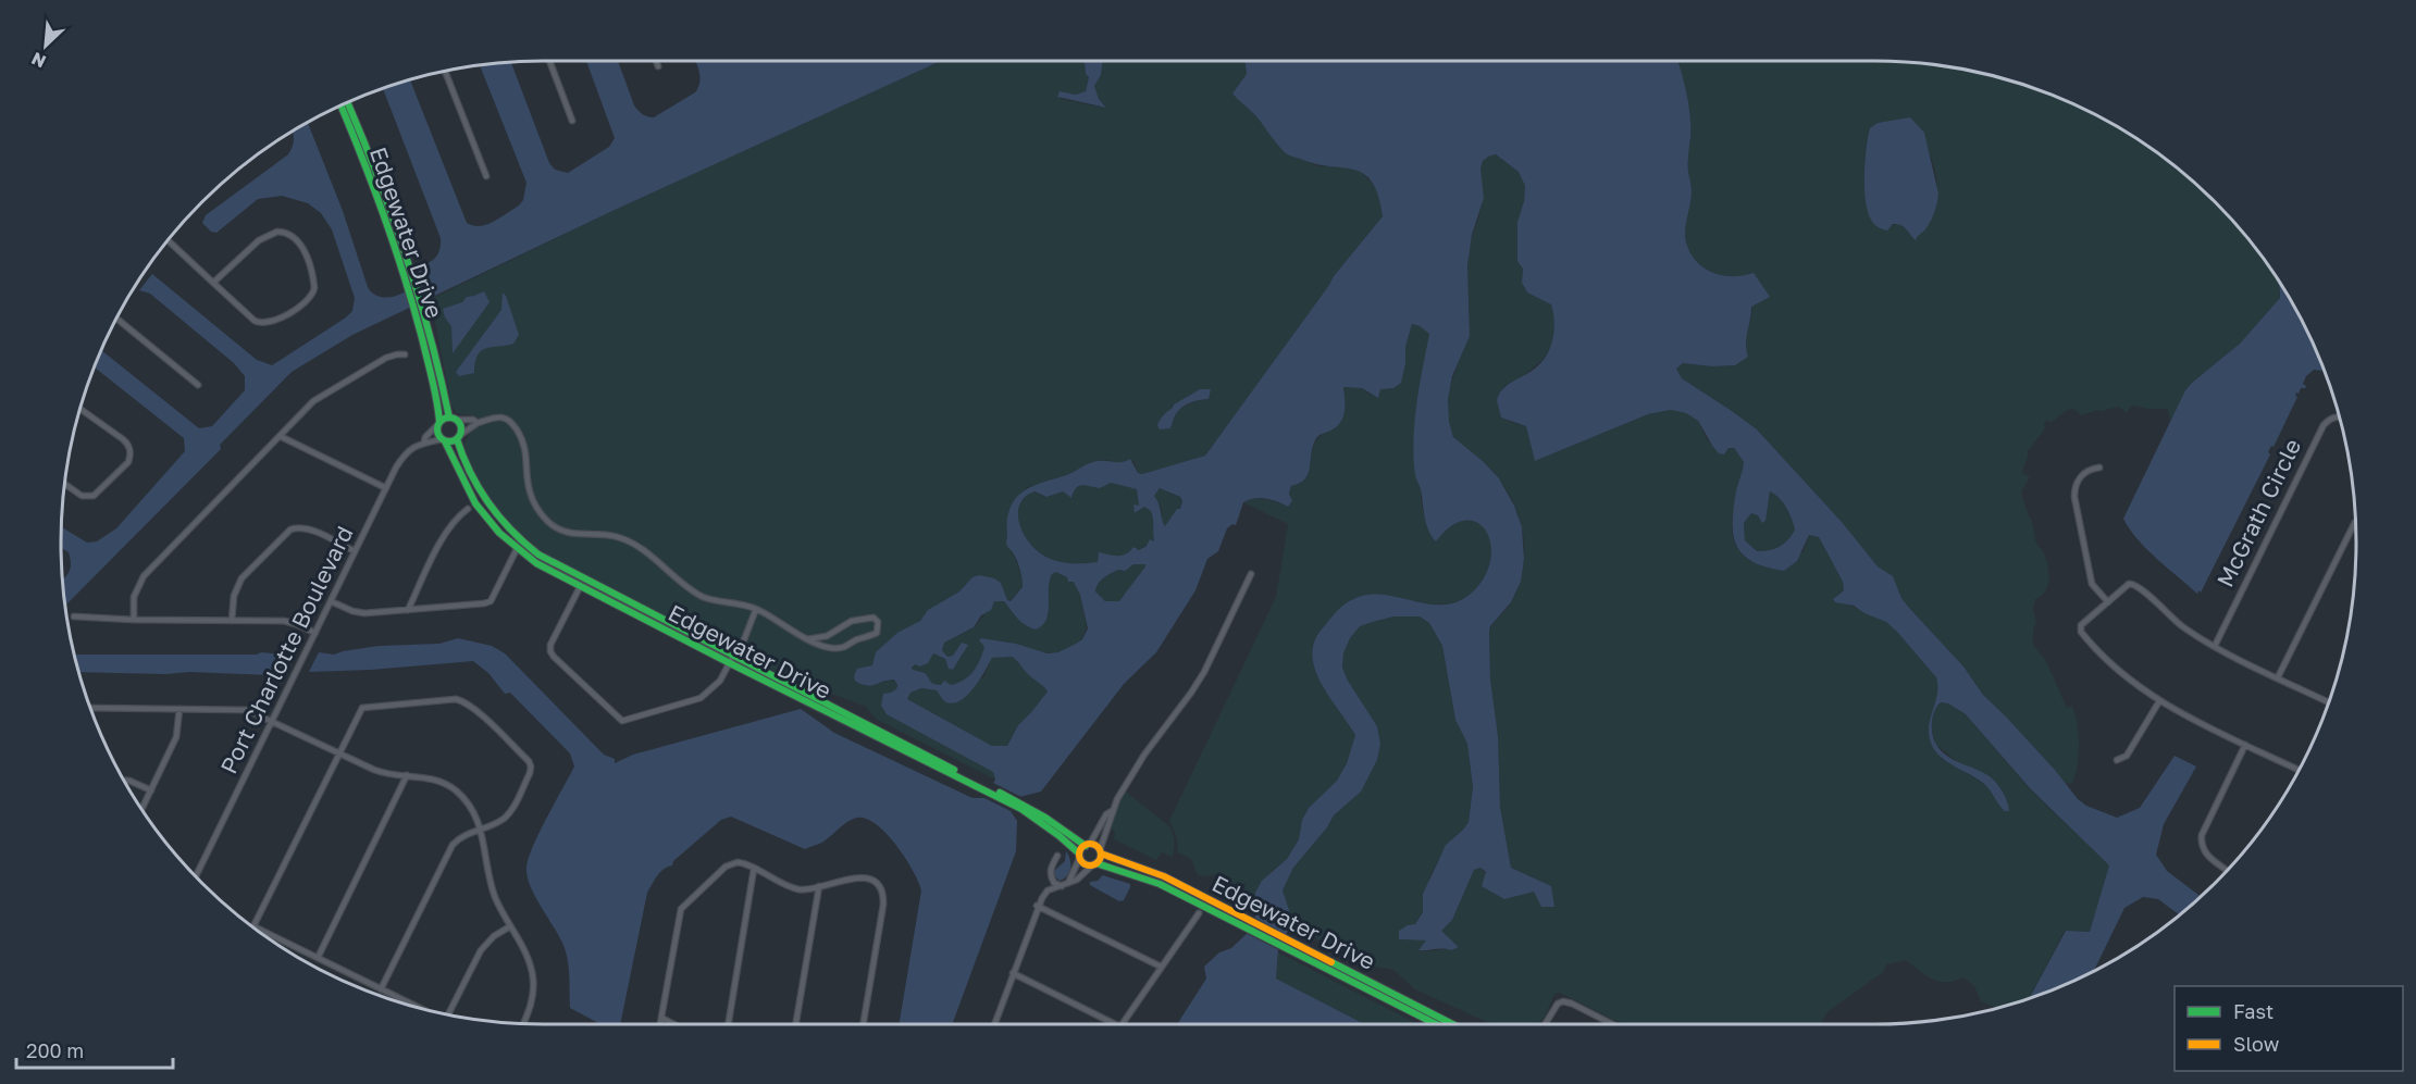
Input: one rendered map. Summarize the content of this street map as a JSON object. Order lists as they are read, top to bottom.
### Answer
{
  "streets": {
    "street": ["Edgewater Drive", "McGrath Circle", "Port Charlotte Boulevard"]
  },
  "crossings": [
    ["Edgewater Drive", "Port Charlotte Boulevard"]
  ],
  "legend": ["Fast", "Slow"],
  "scale_bar": "200 m",
  "north": "bottom left"
}
